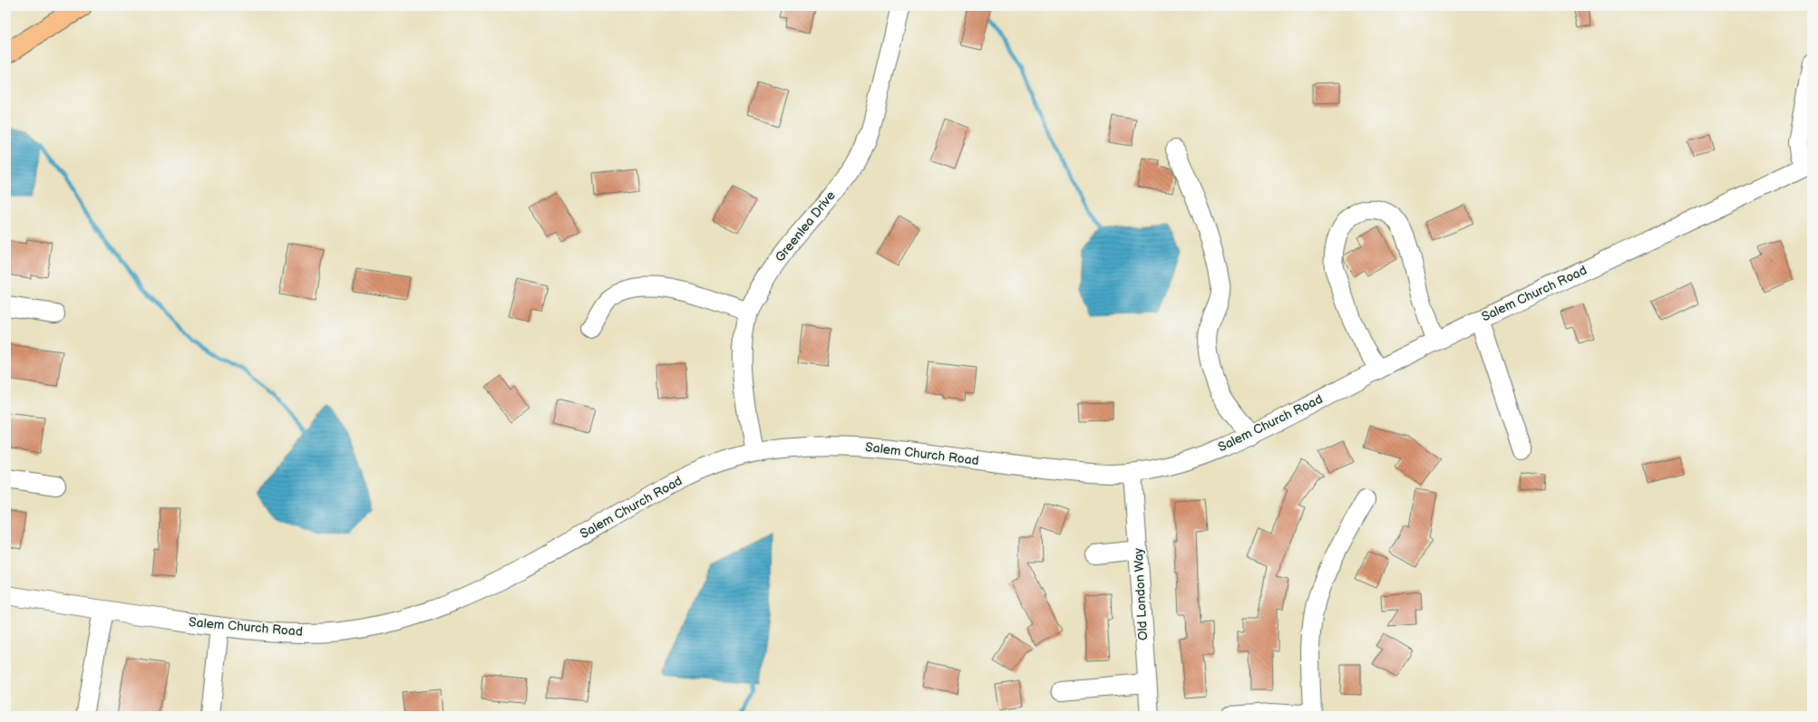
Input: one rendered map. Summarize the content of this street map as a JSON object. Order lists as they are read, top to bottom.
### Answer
{
  "streets": {
    "street": ["Greenlea Drive", "Salem Church Road", "Old London Way"]
  },
  "crossings": [
    ["Greenlea Drive", "Salem Church Road"],
    ["Salem Church Road", "Old London Way"]
  ]
}
